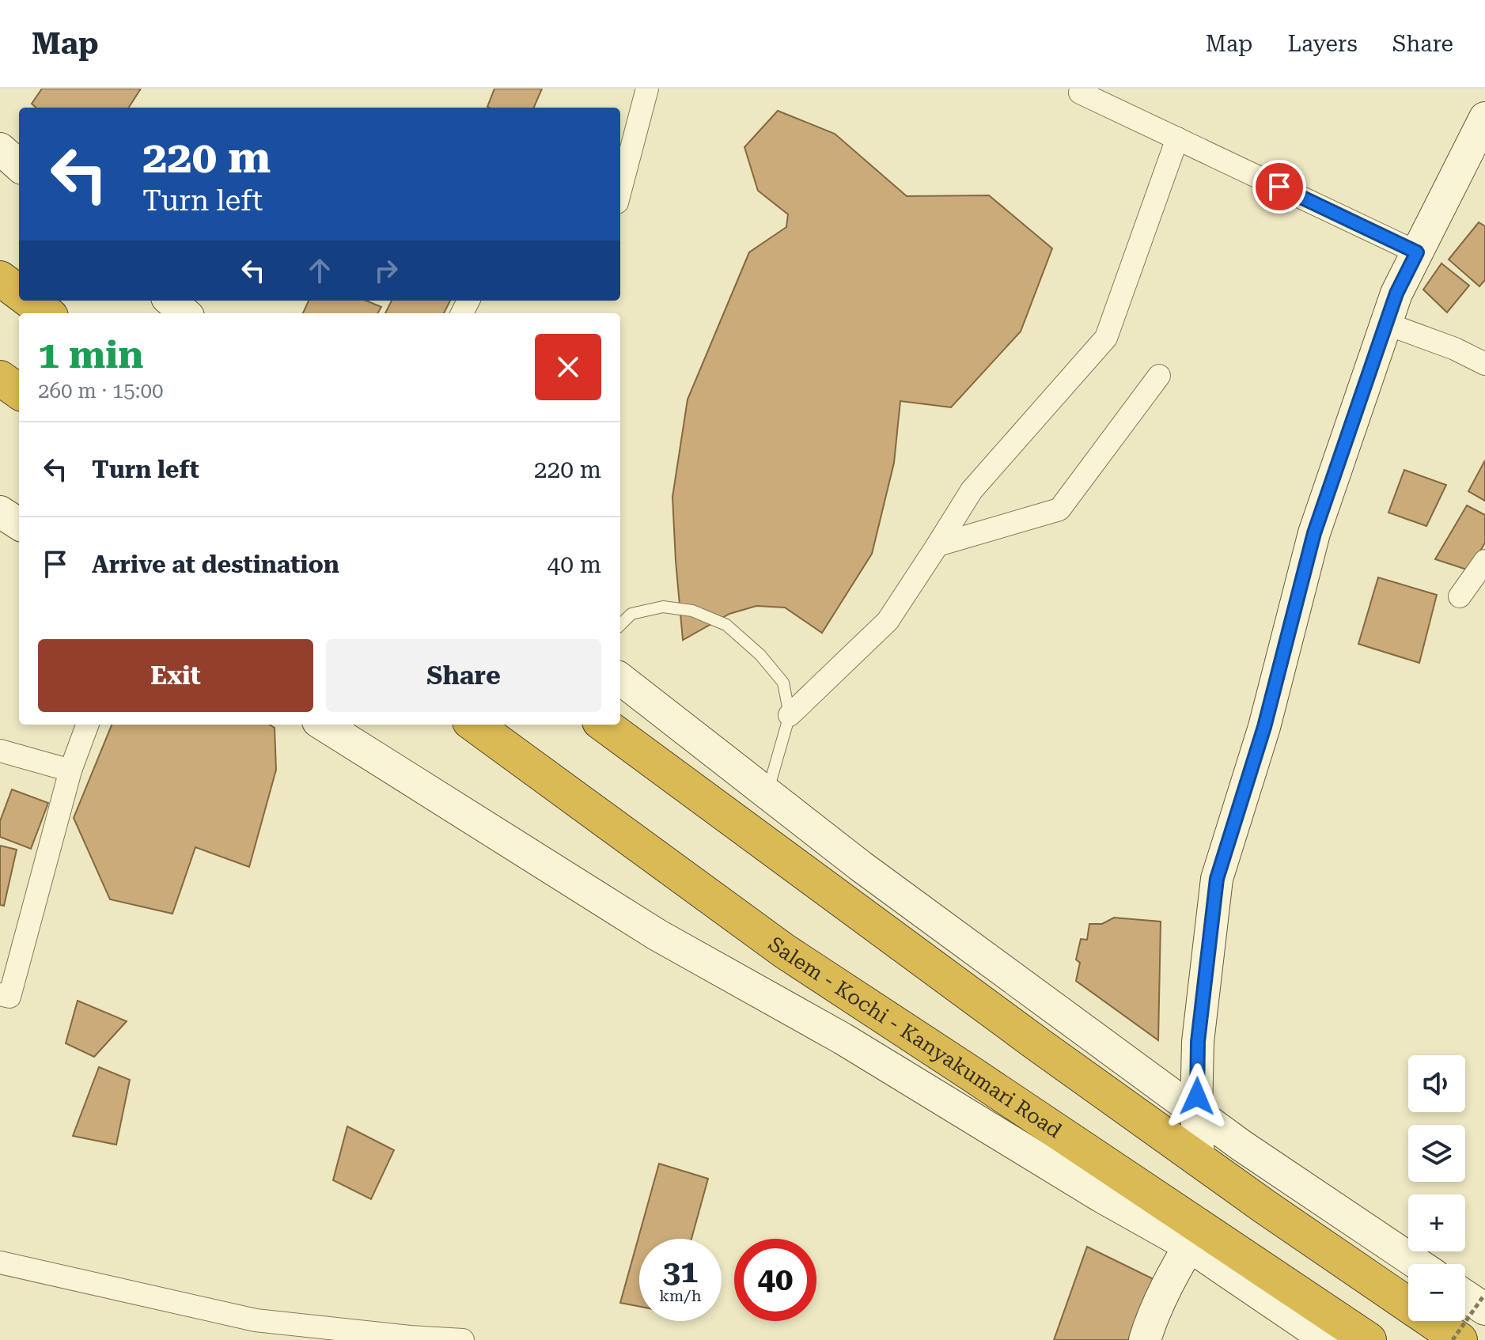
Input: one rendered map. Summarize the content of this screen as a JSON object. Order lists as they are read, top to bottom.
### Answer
{
  "streets": {
    "highway": ["Salem - Kochi - Kanyakumari Road"]
  },
  "page": {
    "header": "Map",
    "nav": ["Map", "Layers", "Share"],
    "turn": ["220 m", "Turn left"],
    "heading": ["1 min", "260 m · 15:00"],
    "list": [
      {
        "name": "Turn left",
        "value": "220 m"
      },
      {
        "name": "Arrive at destination",
        "value": "40 m"
      }
    ],
    "buttons": ["Exit", "Share"],
    "map_buttons": ["+", "−"],
    "speed": "31 km/h",
    "limit": "40"
  }
}
